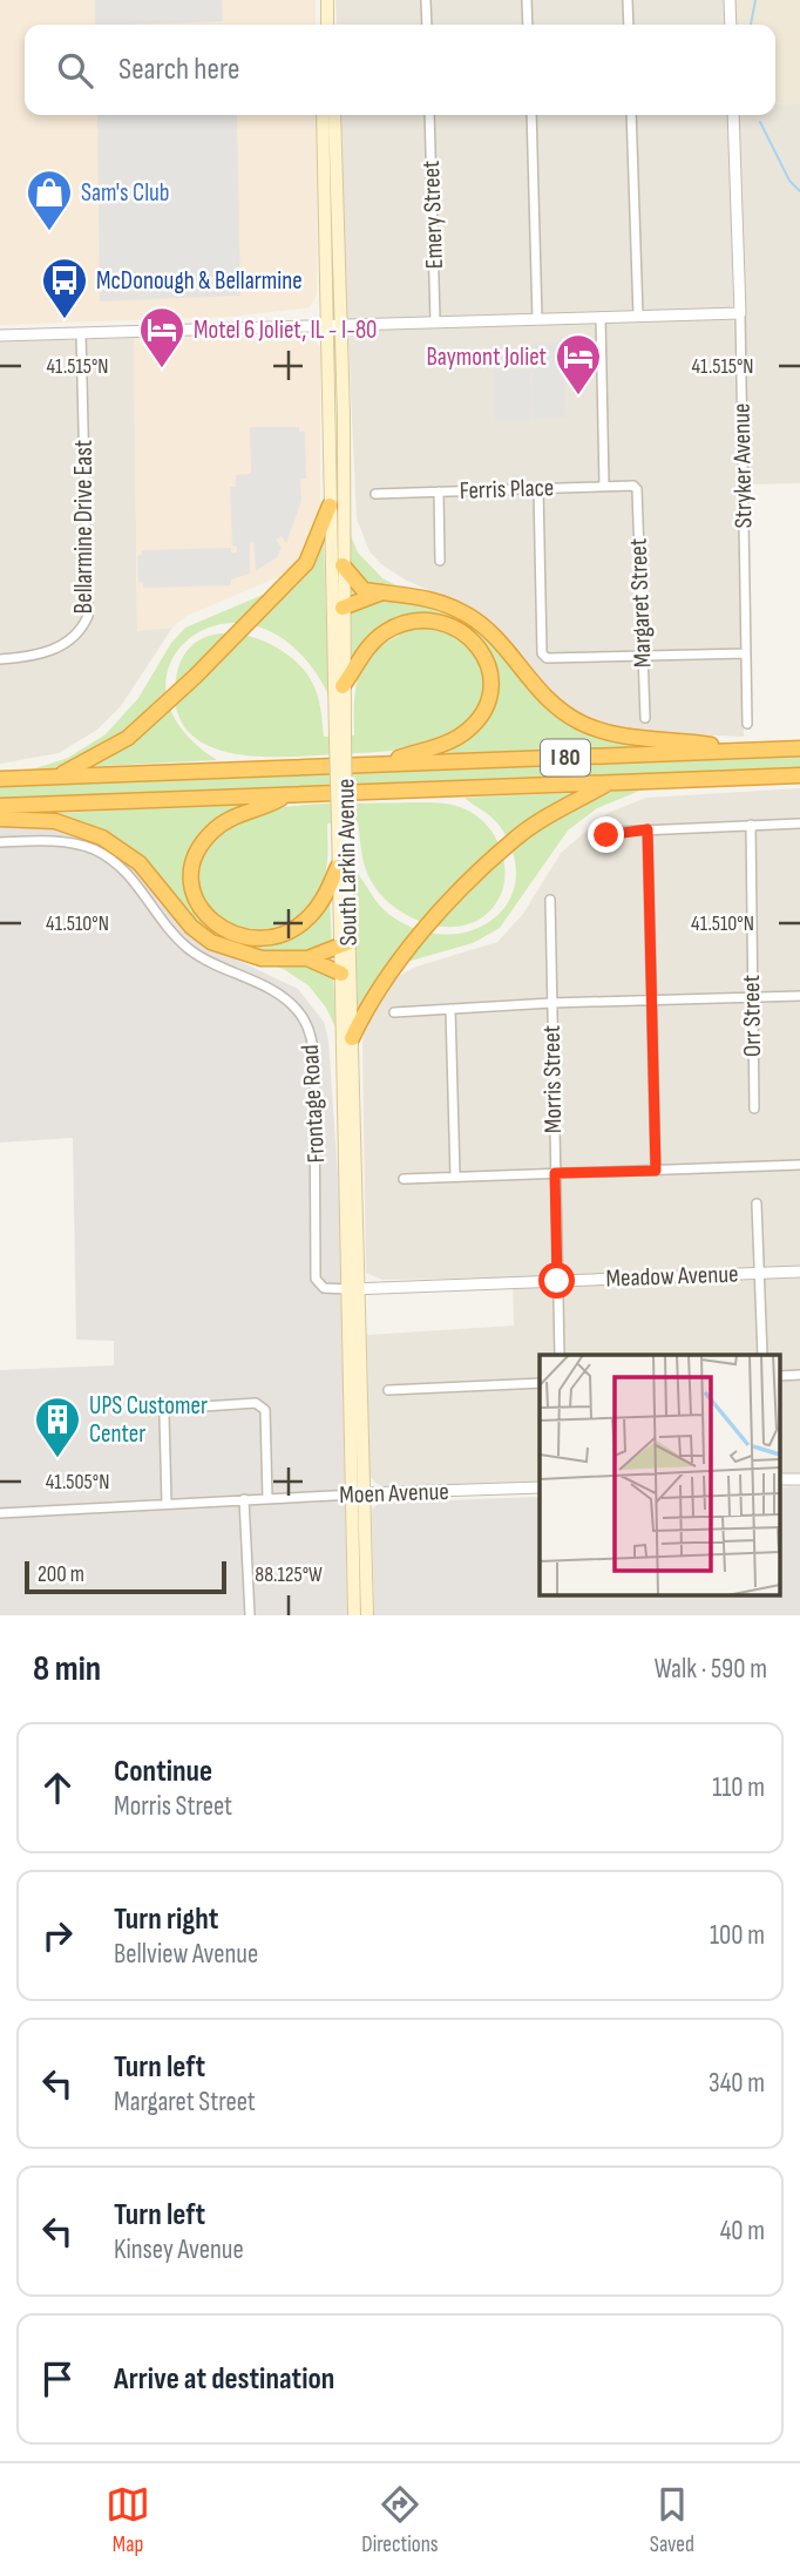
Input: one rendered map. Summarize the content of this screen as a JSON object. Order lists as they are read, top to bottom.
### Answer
{
  "streets": {
    "highway": ["I 80"],
    "main road": ["South Larkin Avenue"],
    "street": [
      "Emery Street",
      "Stryker Avenue",
      "Ferris Place",
      "Bellarmine Drive East",
      "Margaret Street",
      "Orr Street",
      "Morris Street",
      "Frontage Road",
      "Meadow Avenue",
      "Moen Avenue"
    ]
  },
  "crossings": [
    ["Ferris Place", "Margaret Street"],
    ["South Larkin Avenue", "Frontage Road"],
    ["South Larkin Avenue", "Meadow Avenue"],
    ["South Larkin Avenue", "Moen Avenue"],
    ["Morris Street", "Meadow Avenue"],
    ["Frontage Road", "Meadow Avenue"]
  ],
  "places": {
    "shop": ["Sam's Club"],
    "bus stop": ["McDonough & Bellarmine"],
    "hotel": ["Motel 6 Joliet, IL - I-80", "Baymont Joliet"],
    "building": ["UPS Customer Center"]
  },
  "scale_bar": "200 m",
  "page": {
    "search": "Search here",
    "scale": "200 m",
    "heading": ["8 min", "Walk · 590 m"],
    "list": [
      ["Continue", "Morris Street", "110 m"],
      ["Turn right", "Bellview Avenue", "100 m"],
      ["Turn left", "Margaret Street", "340 m"],
      ["Turn left", "Kinsey Avenue", "40 m"],
      "Arrive at destination"
    ],
    "nav": ["Map", "Directions", "Saved"]
  },
  "coordinates": [
    "41.515°N",
    "41.510°N",
    "41.505°N",
    "88.125°W"
  ]
}
